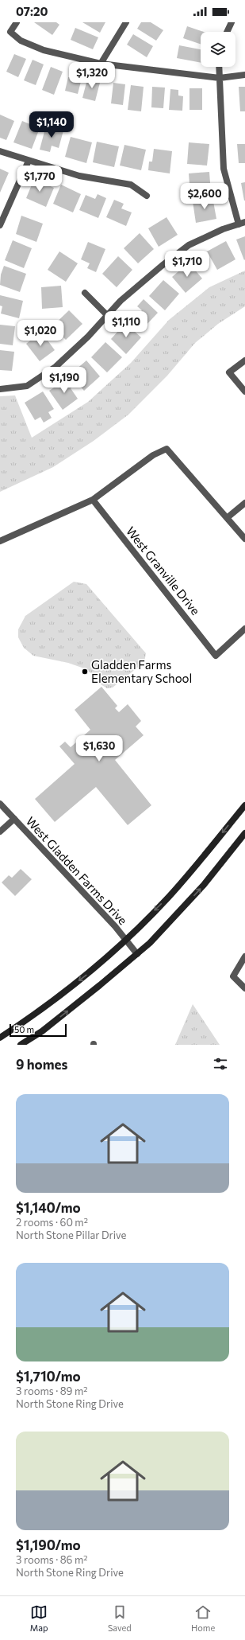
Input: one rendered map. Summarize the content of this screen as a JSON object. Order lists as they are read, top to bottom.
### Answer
{
  "streets": {
    "street": ["West Granville Drive", "West Gladden Farms Drive"]
  },
  "places": ["Gladden Farms Elementary School"],
  "scale_bar": "50 m",
  "page": {
    "status": "07:20",
    "price": [
      "$1,320",
      "$1,140",
      "$1,770",
      "$2,600",
      "$1,710",
      "$1,110",
      "$1,020",
      "$1,190",
      "$1,630"
    ],
    "scale": "50 m",
    "heading": "9 homes",
    "list": [
      {
        "name": "$1,140/mo",
        "note": "2 rooms · 60 m² · North Stone Pillar Drive"
      },
      {
        "name": "$1,710/mo",
        "note": "3 rooms · 89 m² · North Stone Ring Drive"
      },
      {
        "name": "$1,190/mo",
        "note": "3 rooms · 86 m² · North Stone Ring Drive"
      }
    ],
    "tabs": ["Map", "Saved", "Home"]
  }
}
